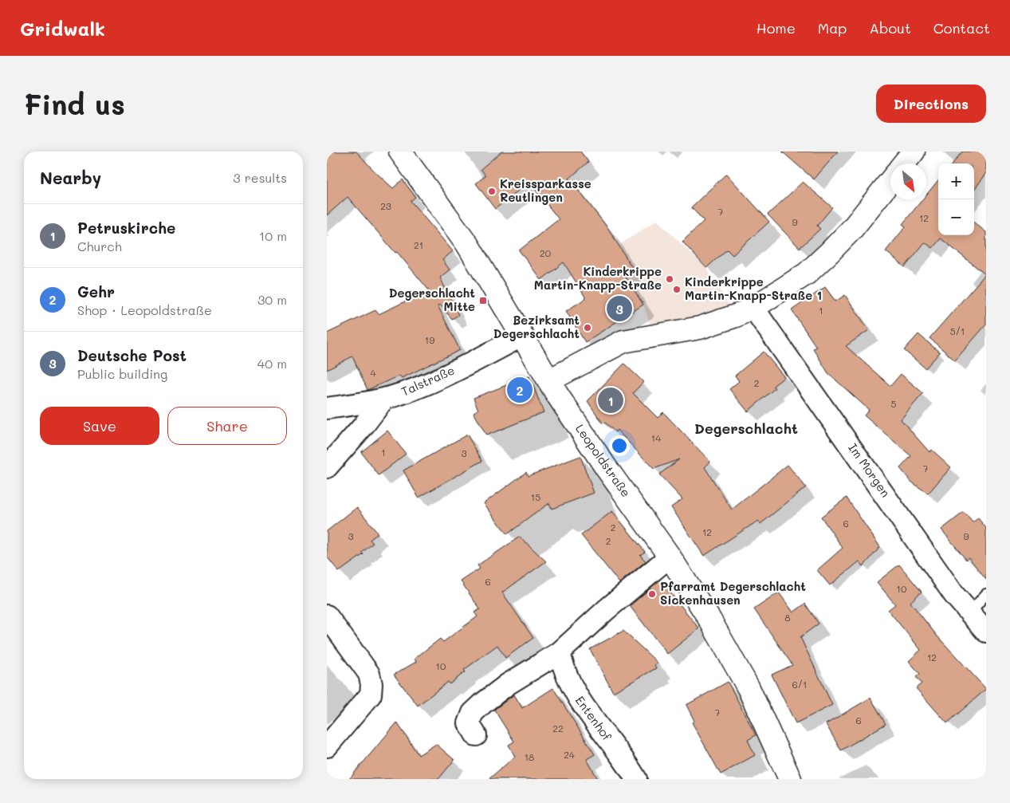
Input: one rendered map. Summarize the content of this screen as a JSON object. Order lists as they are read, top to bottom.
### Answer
{
  "streets": {
    "street": [
      "Talstraße",
      "Leopoldstraße",
      "Im Morgen",
      "Entenhof"
    ]
  },
  "crossings": [
    ["Talstraße", "Leopoldstraße"]
  ],
  "districts": ["Degerschlacht"],
  "places": {
    "other": [
      "Kreissparkasse Reutlingen",
      "Kinderkrippe Martin-Knapp-Straße",
      "Kinderkrippe Martin-Knapp-Straße 1",
      "Bezirksamt Degerschlacht",
      "Pfarramt Degerschlacht Sickenhausen"
    ],
    "transit": ["Degerschlacht Mitte"]
  },
  "house_numbers": [
    "23",
    "7",
    "12",
    "9",
    "21",
    "20",
    "1",
    "5/1",
    "19",
    "4",
    "2",
    "5",
    "14",
    "1",
    "3",
    "7",
    "15",
    "6",
    "2",
    "12",
    "3",
    "9",
    "2",
    "6",
    "10",
    "8",
    "12",
    "10",
    "6/1",
    "7",
    "6",
    "22",
    "24",
    "18"
  ],
  "north": "bottom right",
  "page": {
    "header": "Gridwalk",
    "nav": [
      "Home",
      "Map",
      "About",
      "Contact"
    ],
    "buttons": [
      "Directions",
      ["Save", "Share"]
    ],
    "title": "Find us",
    "heading": ["Nearby", "3 results"],
    "map_buttons": ["+", "−"],
    "list": [
      {
        "mark": "1",
        "name": "Petruskirche",
        "note": "Church",
        "value": "10 m"
      },
      {
        "mark": "2",
        "name": "Gehr",
        "note": "Shop · Leopoldstraße",
        "value": "30 m"
      },
      {
        "mark": "3",
        "name": "Deutsche Post",
        "note": "Public building",
        "value": "40 m"
      }
    ],
    "pins": ["3", "2", "1"]
  }
}
